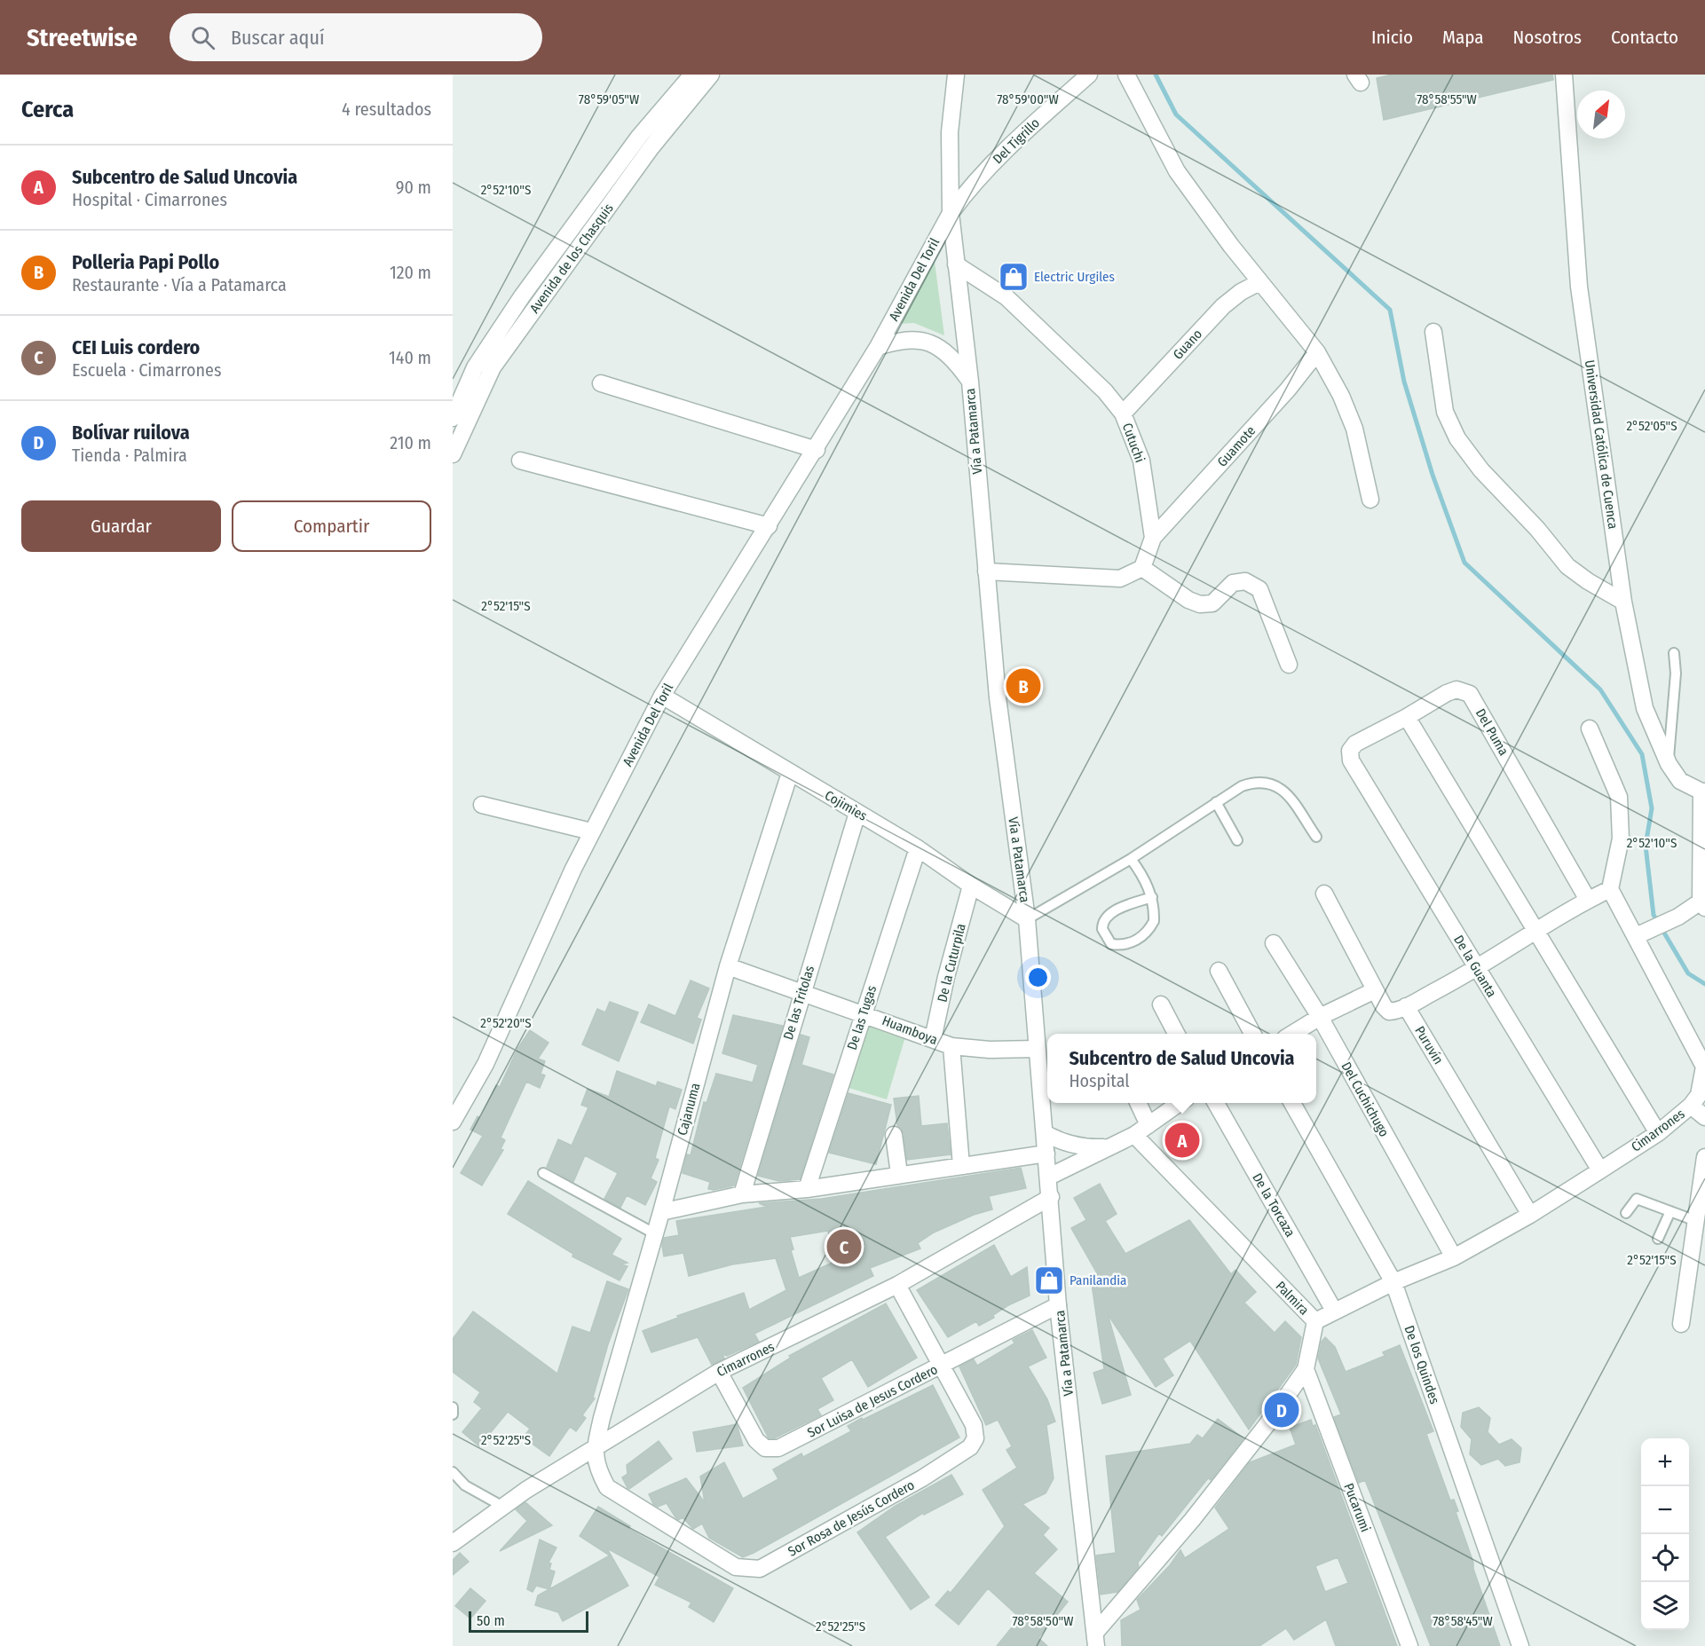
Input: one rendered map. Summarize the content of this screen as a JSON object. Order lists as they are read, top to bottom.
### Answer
{
  "streets": {
    "street": [
      "Del Tigrillo",
      "Avenida de los Chasquis",
      "Avenida Del Toril",
      "Guano",
      "Vía a Patamarca",
      "Cutuchi",
      "Universidad Católica de Cuenca",
      "Guamote",
      "Del Puma",
      "Cojimìes",
      "De la Cuturpila",
      "De la Guanta",
      "De las Tritolas",
      "De las Tugas",
      "Huamboya",
      "Puruvín",
      "Del Cuchichugo",
      "Cajanuma",
      "Cimarrones",
      "De la Torcaza",
      "Palmira",
      "De los Quindes",
      "Sor Luisa de Jesus Cordero",
      "Pucarumi",
      "Sor Rosa de Jesús Cordero"
    ]
  },
  "crossings": [
    ["Del Tigrillo", "Avenida Del Toril"],
    ["Del Tigrillo", "Vía a Patamarca"],
    ["Avenida Del Toril", "Vía a Patamarca"],
    ["Avenida Del Toril", "Cojimìes"],
    ["Guano", "Cutuchi"],
    ["Vía a Patamarca", "Cutuchi"],
    ["Vía a Patamarca", "Cojimìes"],
    ["Vía a Patamarca", "Huamboya"],
    ["Vía a Patamarca", "Cimarrones"],
    ["Vía a Patamarca", "Palmira"],
    ["Vía a Patamarca", "Sor Luisa de Jesus Cordero"],
    ["Cutuchi", "Guamote"],
    ["Del Puma", "De la Guanta"],
    ["Cojimìes", "De la Cuturpila"],
    ["Cojimìes", "De las Tritolas"],
    ["Cojimìes", "De las Tugas"],
    ["Cojimìes", "Cajanuma"],
    ["De la Cuturpila", "Huamboya"],
    ["De la Guanta", "Cimarrones"],
    ["De las Tritolas", "Huamboya"],
    ["De las Tugas", "Huamboya"],
    ["Huamboya", "Cajanuma"],
    ["Puruvín", "Cimarrones"],
    ["Del Cuchichugo", "Cimarrones"],
    ["Cajanuma", "Cimarrones"],
    ["Cajanuma", "Sor Rosa de Jesús Cordero"],
    ["Cimarrones", "De la Torcaza"],
    ["Cimarrones", "Palmira"],
    ["Cimarrones", "De los Quindes"],
    ["Cimarrones", "Sor Luisa de Jesus Cordero"],
    ["Cimarrones", "Sor Rosa de Jesús Cordero"],
    ["Palmira", "Pucarumi"],
    ["Sor Luisa de Jesus Cordero", "Sor Rosa de Jesús Cordero"]
  ],
  "places": {
    "shop": ["Electric Urgiles", "Panilandia"]
  },
  "scale_bar": "50 m",
  "north": "top right",
  "page": {
    "header": "Streetwise",
    "search": "Buscar aquí",
    "nav": [
      "Inicio",
      "Mapa",
      "Nosotros",
      "Contacto"
    ],
    "heading": ["Cerca", "4 resultados"],
    "list": [
      {
        "mark": "A",
        "name": "Subcentro de Salud Uncovia",
        "note": "Hospital · Cimarrones",
        "value": "90 m"
      },
      {
        "mark": "B",
        "name": "Polleria Papi Pollo",
        "note": "Restaurante · Vía a Patamarca",
        "value": "120 m"
      },
      {
        "mark": "C",
        "name": "CEI Luis cordero",
        "note": "Escuela · Cimarrones",
        "value": "140 m"
      },
      {
        "mark": "D",
        "name": "Bolívar ruilova",
        "note": "Tienda · Palmira",
        "value": "210 m"
      }
    ],
    "buttons": ["Guardar", "Compartir"],
    "pins": [
      "B",
      "A",
      "C",
      "D"
    ],
    "popup": ["Subcentro de Salud Uncovia", "Hospital"],
    "map_buttons": ["+", "−"],
    "scale": "50 m"
  },
  "coordinates": [
    "78°59'00\"W",
    "78°58'55\"W",
    "78°59'05\"W",
    "2°52'10\"S",
    "2°52'05\"S",
    "2°52'15\"S",
    "2°52'20\"S",
    "2°52'25\"S",
    "78°58'50\"W",
    "78°58'45\"W"
  ]
}
